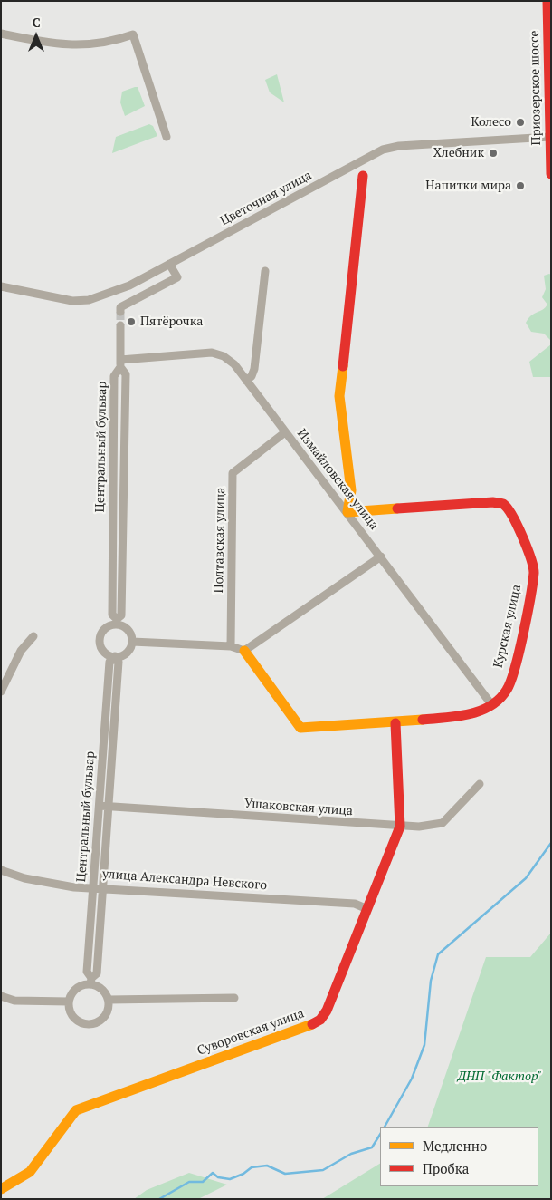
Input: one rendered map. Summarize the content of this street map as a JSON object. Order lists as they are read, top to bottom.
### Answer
{
  "streets": {
    "street": [
      "Приозерское шоссе",
      "Цветочная улица",
      "Центральный бульвар",
      "Измайловская улица",
      "Полтавская улица",
      "Курская улица",
      "Ушаковская улица",
      "улица Александра Невского",
      "Суворовская улица"
    ]
  },
  "crossings": [
    ["Приозерское шоссе", "Цветочная улица"],
    ["Центральный бульвар", "Измайловская улица"],
    ["Центральный бульвар", "Ушаковская улица"],
    ["Центральный бульвар", "улица Александра Невского"],
    ["Измайловская улица", "Полтавская улица"],
    ["Измайловская улица", "Курская улица"],
    ["Курская улица", "Суворовская улица"],
    ["Ушаковская улица", "Суворовская улица"],
    ["улица Александра Невского", "Суворовская улица"]
  ],
  "parks": ["ДНП \"Фактор\""],
  "places": [
    "Колесо",
    "Хлебник",
    "Напитки мира",
    "Пятёрочка"
  ],
  "legend": ["Медленно", "Пробка"],
  "north": "top"
}
